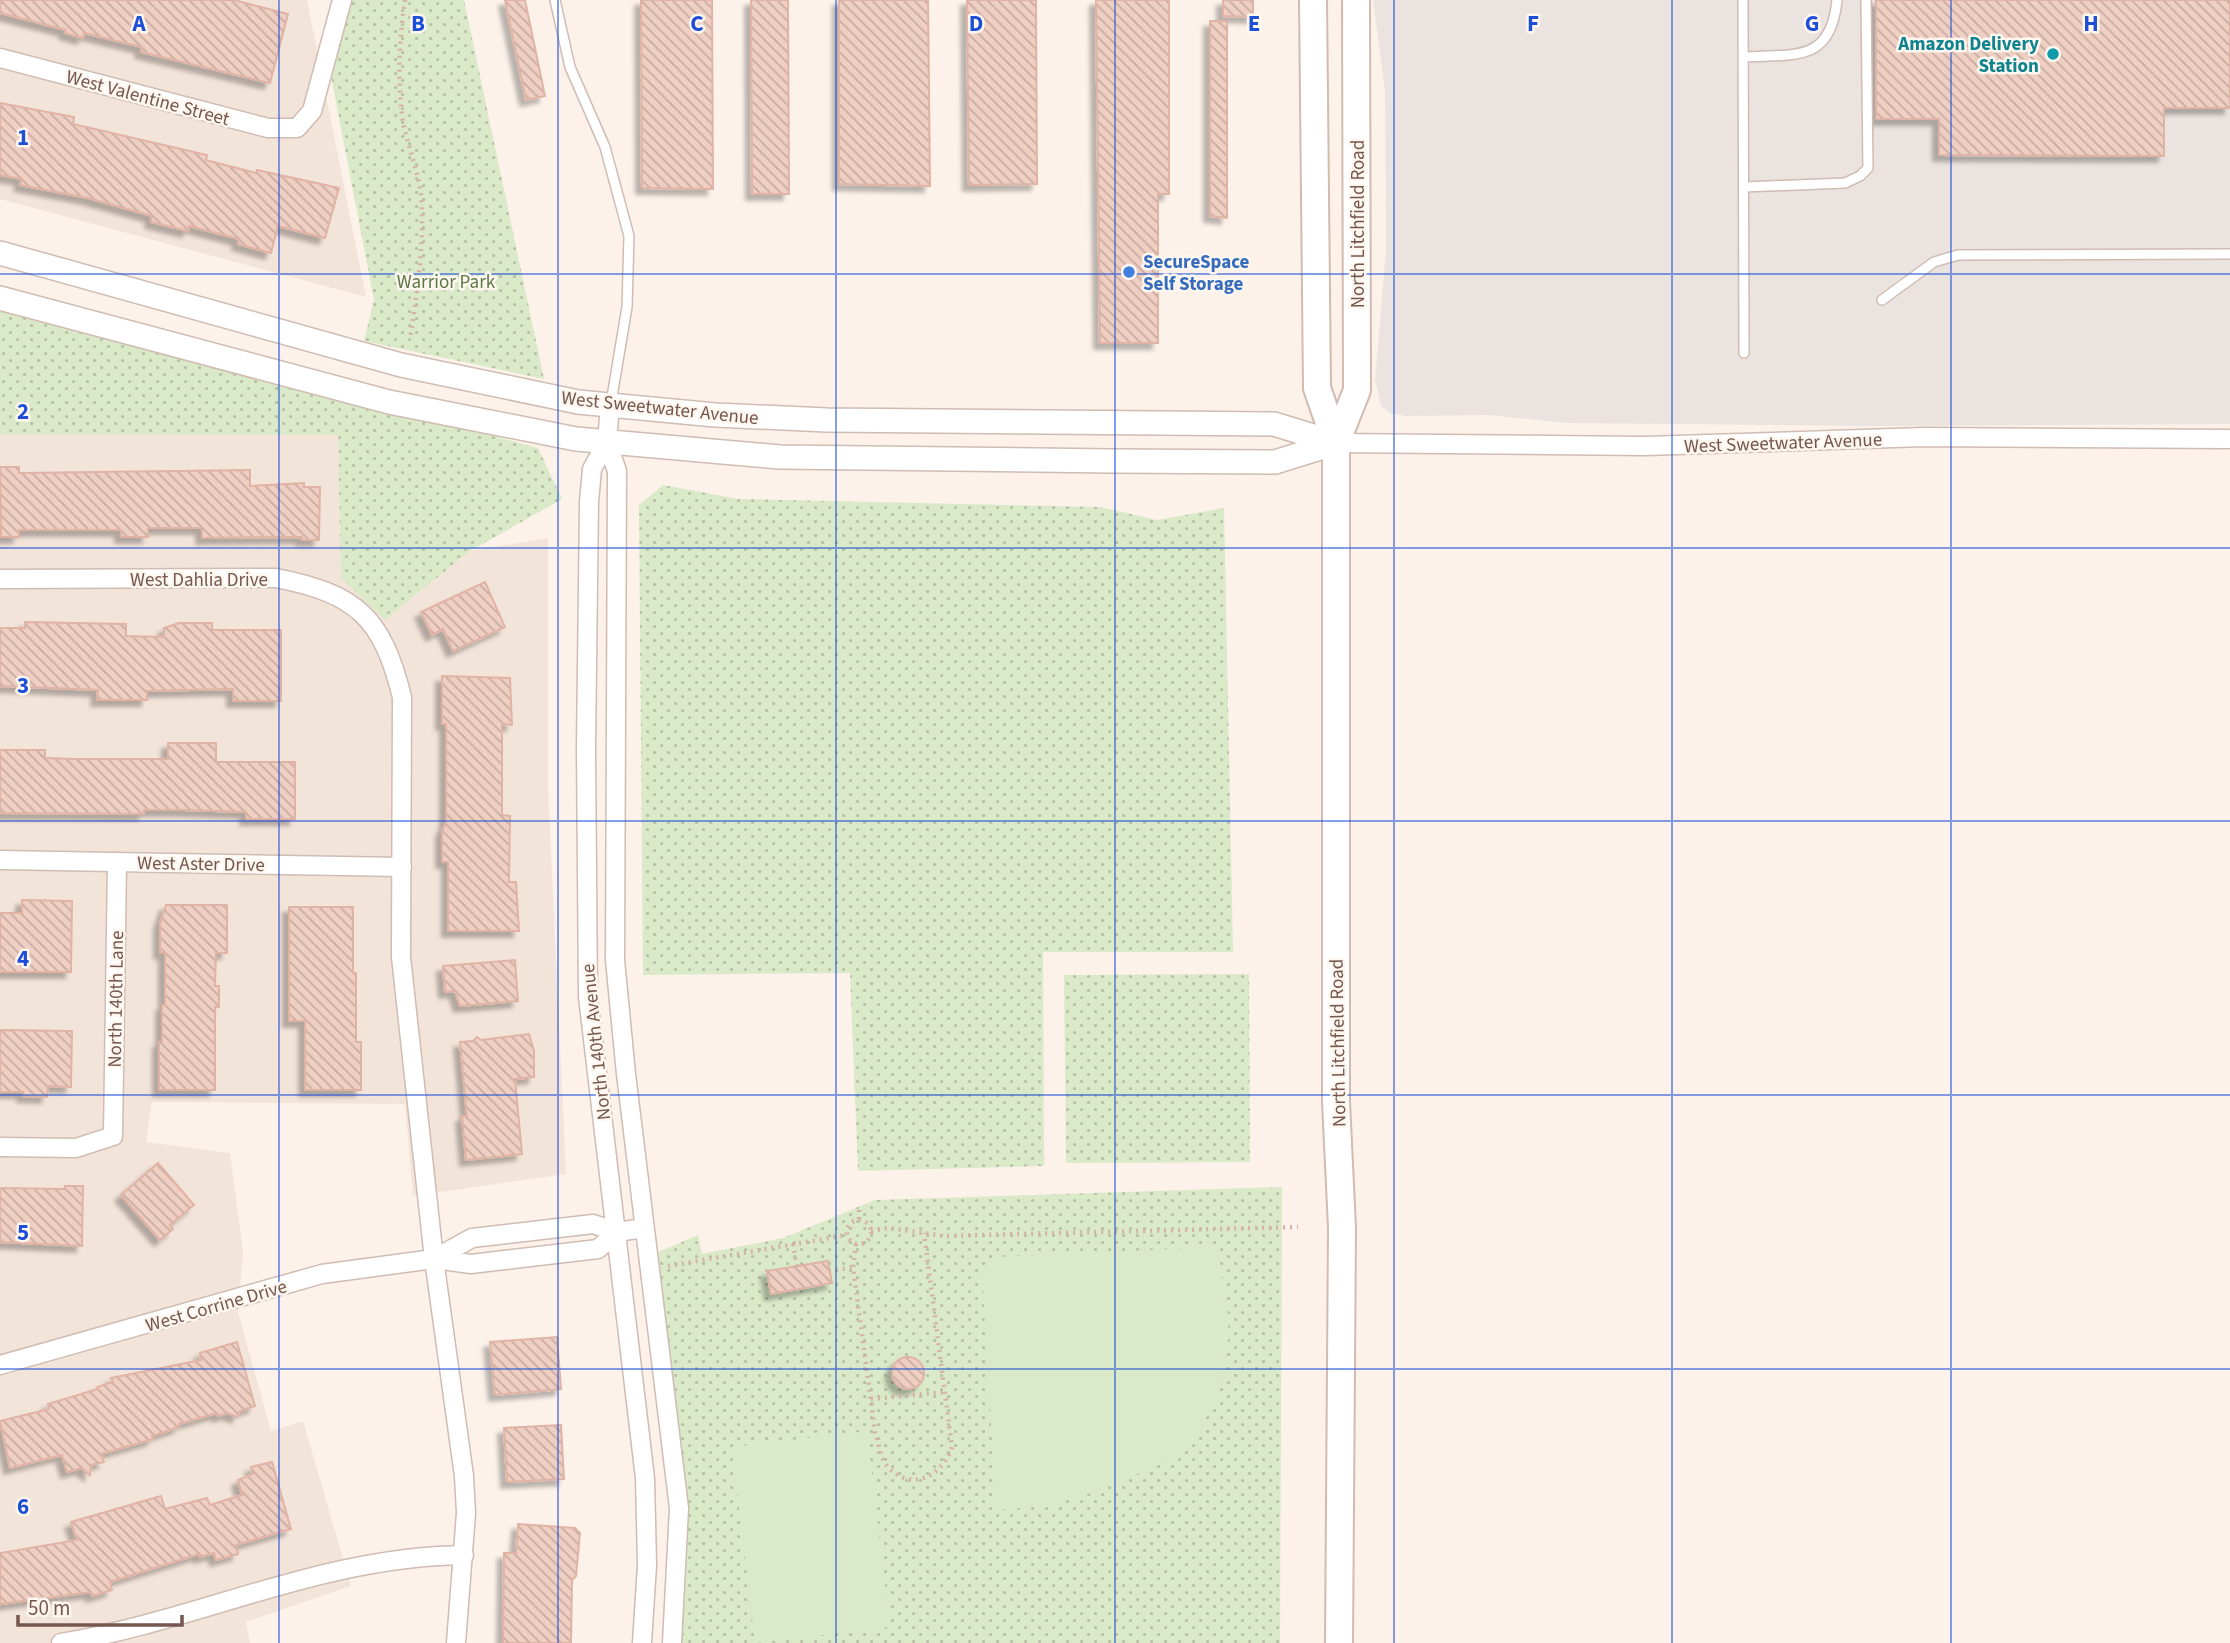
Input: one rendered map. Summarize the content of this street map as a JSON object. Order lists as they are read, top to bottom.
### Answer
{
  "streets": {
    "main road": ["North Litchfield Road"],
    "street": [
      "West Valentine Street",
      "West Sweetwater Avenue",
      "West Dahlia Drive",
      "West Aster Drive",
      "North 140th Lane",
      "North 140th Avenue",
      "West Corrine Drive"
    ]
  },
  "crossings": [
    ["North Litchfield Road", "West Sweetwater Avenue"],
    ["West Sweetwater Avenue", "North 140th Avenue"],
    ["West Dahlia Drive", "West Aster Drive"],
    ["West Aster Drive", "North 140th Lane"],
    ["North 140th Avenue", "West Corrine Drive"]
  ],
  "parks": ["Warrior Park"],
  "places": ["Amazon Delivery Station", "SecureSpace Self Storage"],
  "scale_bar": "50 m",
  "grid": {
    "columns": [
      "A",
      "B",
      "C",
      "D",
      "E",
      "F",
      "G",
      "H"
    ],
    "rows": [
      "1",
      "2",
      "3",
      "4",
      "5",
      "6"
    ]
  }
}
